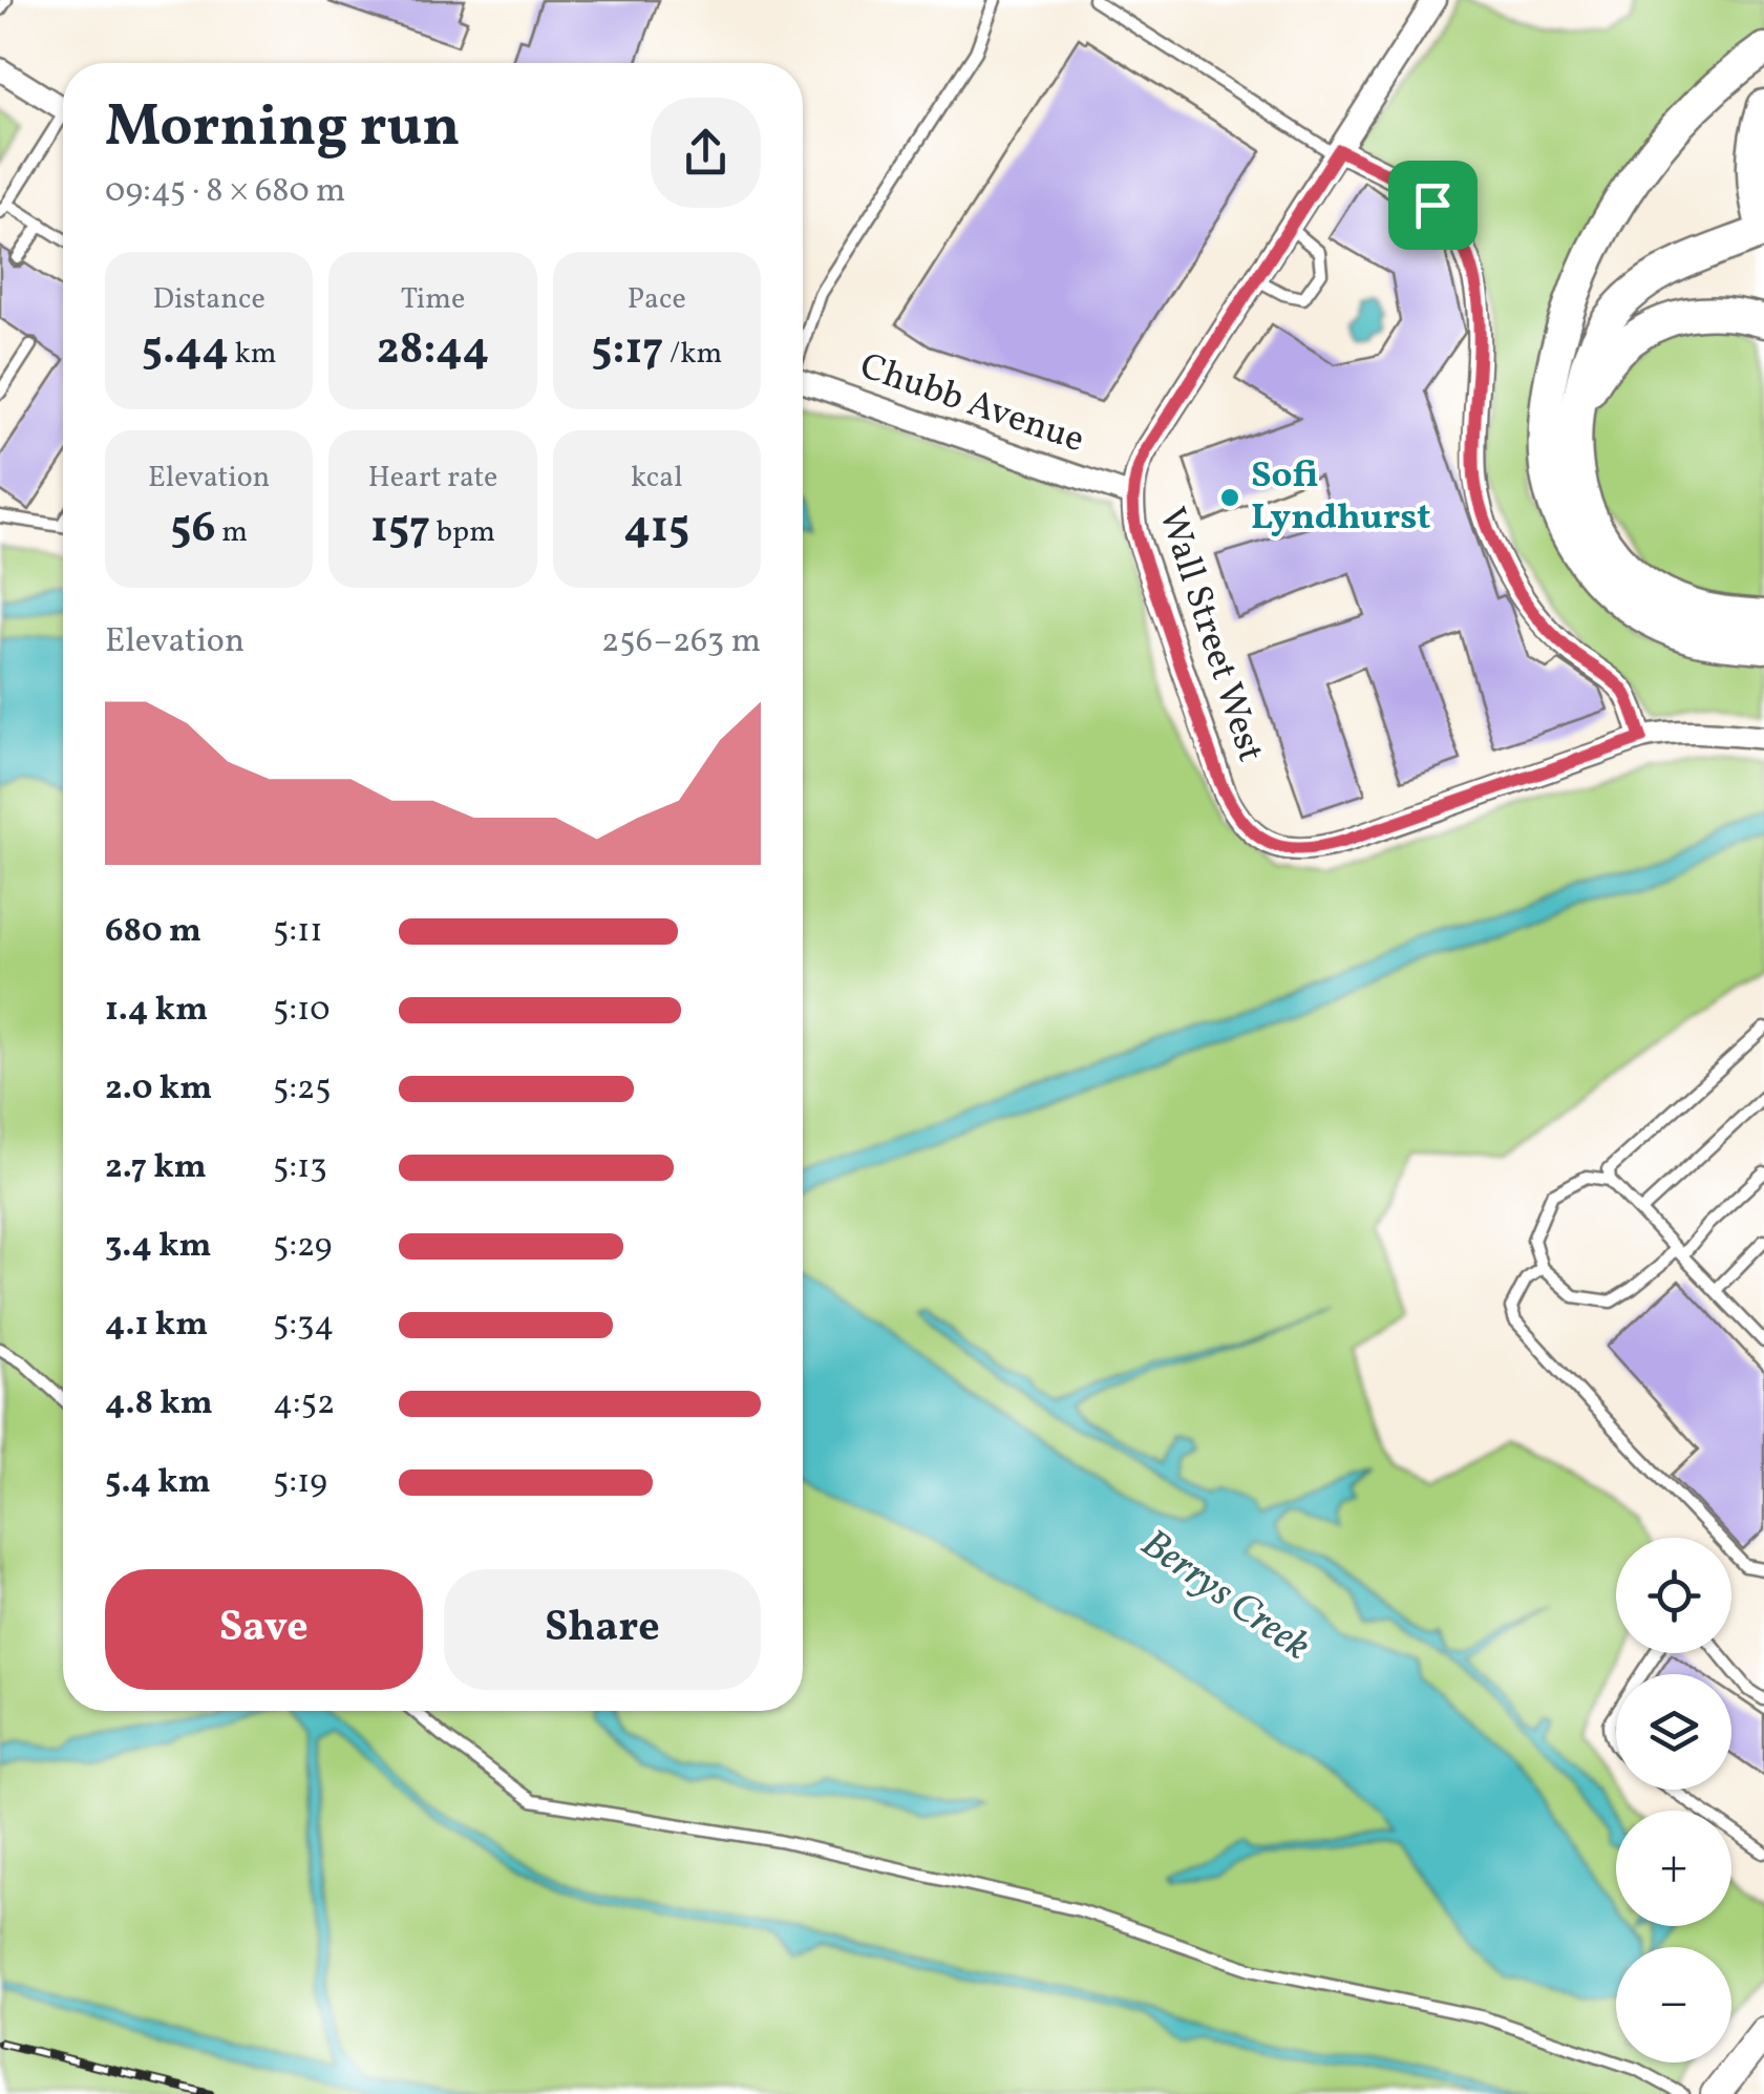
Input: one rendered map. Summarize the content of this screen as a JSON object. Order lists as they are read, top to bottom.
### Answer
{
  "streets": {
    "street": ["Chubb Avenue", "Wall Street West"]
  },
  "crossings": [
    ["Chubb Avenue", "Wall Street West"]
  ],
  "water": ["Berrys Creek"],
  "places": ["Sofi Lyndhurst"],
  "page": {
    "heading": ["Morning run", "09:45 · 8 × 680 m"],
    "stats": [
      ["Distance", "5.44 km"],
      ["Time", "28:44"],
      ["Pace", "5:17 /km"],
      ["Elevation", "56 m"],
      ["Heart rate", "157 bpm"],
      ["kcal", "415"]
    ],
    "chart": ["Elevation", "256–263 m"],
    "list": [
      {
        "name": "680 m",
        "note": "5:11"
      },
      {
        "name": "1.4 km",
        "note": "5:10"
      },
      {
        "name": "2.0 km",
        "note": "5:25"
      },
      {
        "name": "2.7 km",
        "note": "5:13"
      },
      {
        "name": "3.4 km",
        "note": "5:29"
      },
      {
        "name": "4.1 km",
        "note": "5:34"
      },
      {
        "name": "4.8 km",
        "note": "4:52"
      },
      {
        "name": "5.4 km",
        "note": "5:19"
      }
    ],
    "map_buttons": ["+", "−"],
    "buttons": ["Save", "Share"]
  }
}
